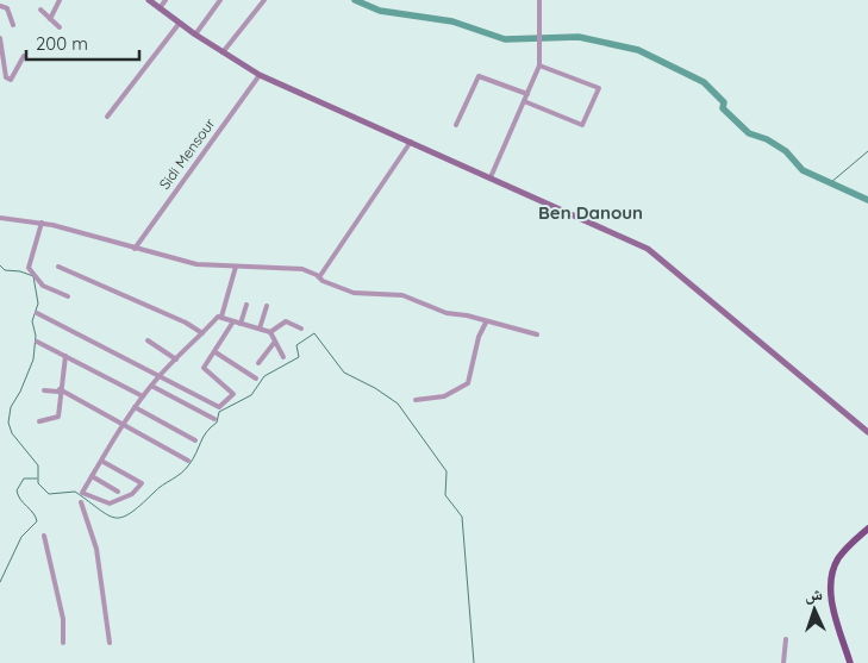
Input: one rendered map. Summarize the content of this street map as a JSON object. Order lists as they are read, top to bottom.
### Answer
{
  "streets": {
    "street": ["Sidi Mensour"]
  },
  "districts": ["Ben Danoun"],
  "scale_bar": "200 m",
  "north": "top"
}
